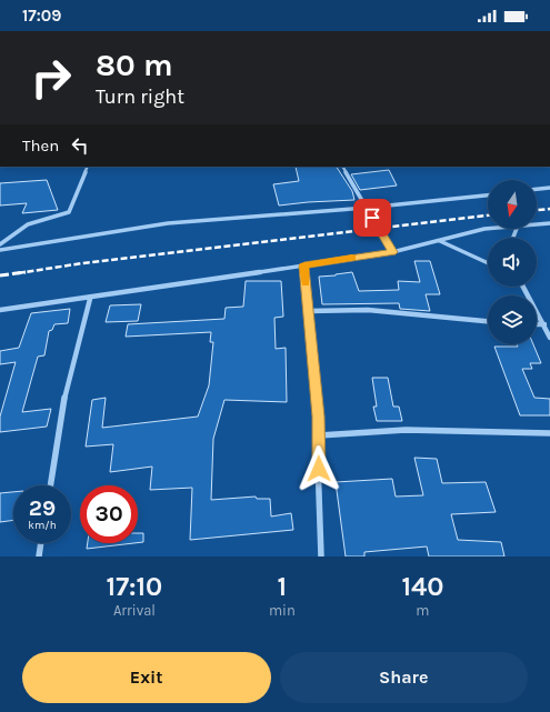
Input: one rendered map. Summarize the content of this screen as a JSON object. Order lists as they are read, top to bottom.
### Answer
{
  "north": "bottom",
  "page": {
    "status": "17:09",
    "turn": ["80 m", "Turn right"],
    "then": "Then",
    "speed": "29 km/h",
    "limit": "30",
    "eta": [
      "17:10",
      "Arrival",
      "1",
      "min",
      "140",
      "m"
    ],
    "buttons": ["Exit", "Share"]
  }
}
